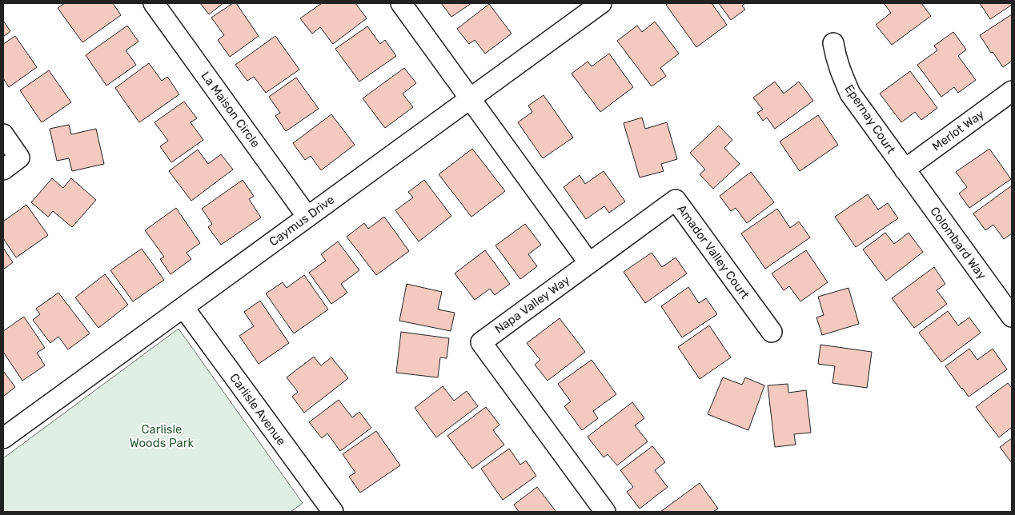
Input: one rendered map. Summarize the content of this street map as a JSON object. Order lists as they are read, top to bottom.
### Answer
{
  "streets": {
    "street": [
      "La Maison Circle",
      "Epernay Court",
      "Merlot Way",
      "Caymus Drive",
      "Colombard Way",
      "Amador Valley Court",
      "Napa Valley Way",
      "Carlisle Avenue"
    ]
  },
  "crossings": [
    ["La Maison Circle", "Caymus Drive"],
    ["Epernay Court", "Merlot Way"],
    ["Epernay Court", "Colombard Way"],
    ["Merlot Way", "Colombard Way"],
    ["Caymus Drive", "Carlisle Avenue"],
    ["Amador Valley Court", "Napa Valley Way"]
  ],
  "parks": ["Carlisle Woods Park"]
}
